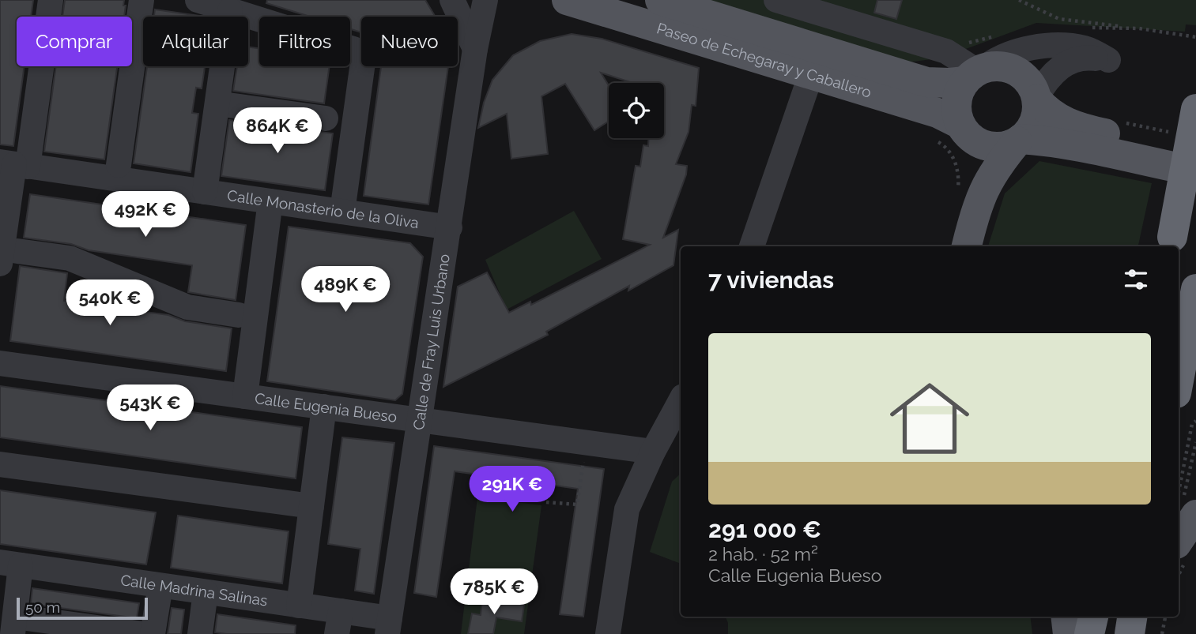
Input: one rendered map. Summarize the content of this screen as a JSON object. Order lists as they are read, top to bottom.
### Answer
{
  "streets": {
    "main road": ["Paseo de Echegaray y Caballero"],
    "street": [
      "Calle Monasterio de la Oliva",
      "Calle de Fray Luis Urbano",
      "Calle Eugenia Bueso",
      "Calle Madrina Salinas"
    ]
  },
  "crossings": [
    ["Calle Monasterio de la Oliva", "Calle de Fray Luis Urbano"],
    ["Calle de Fray Luis Urbano", "Calle Eugenia Bueso"],
    ["Calle de Fray Luis Urbano", "Calle Madrina Salinas"]
  ],
  "scale_bar": "50 m",
  "page": {
    "chip": [
      "Comprar",
      "Alquilar",
      "Filtros",
      "Nuevo"
    ],
    "price": [
      "864K €",
      "492K €",
      "489K €",
      "540K €",
      "543K €",
      "291K €",
      "785K €"
    ],
    "heading": "7 viviendas",
    "list": [
      {
        "name": "291 000 €",
        "note": "2 hab. · 52 m² · Calle Eugenia Bueso"
      }
    ],
    "scale": "50 m"
  }
}
